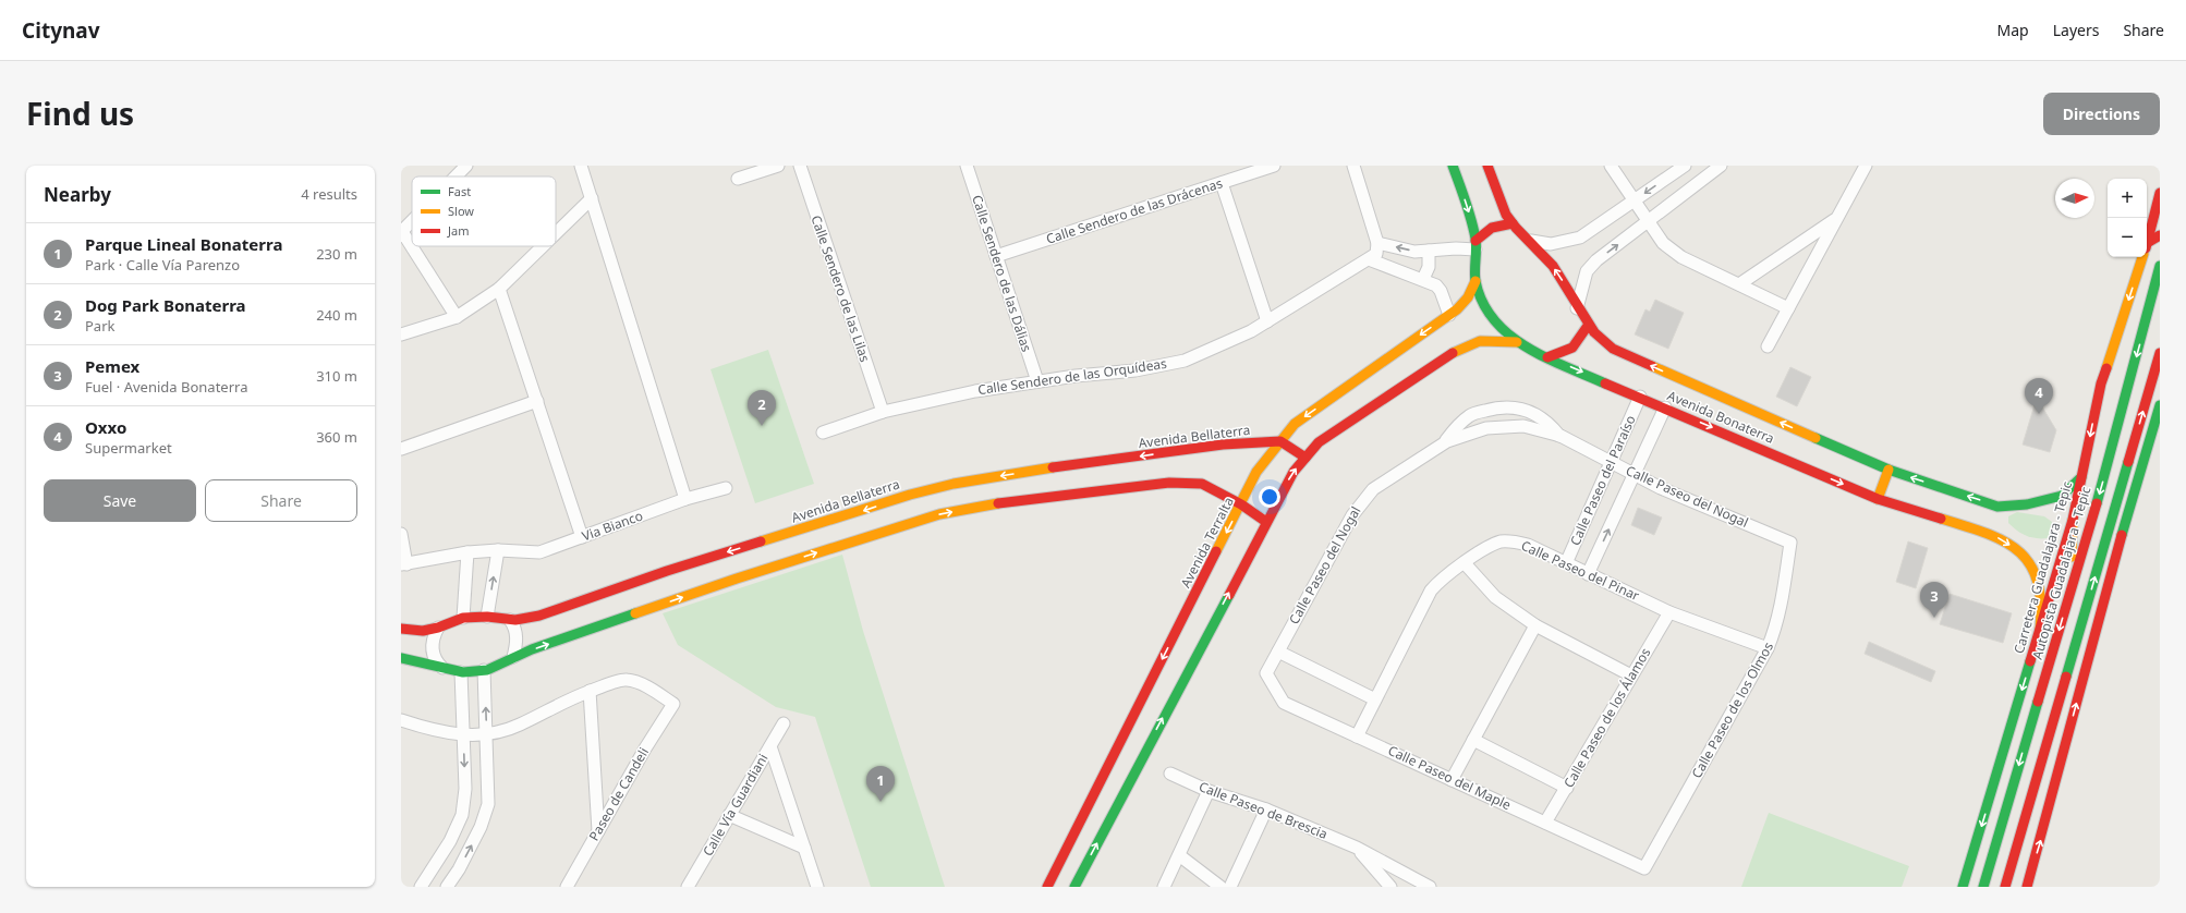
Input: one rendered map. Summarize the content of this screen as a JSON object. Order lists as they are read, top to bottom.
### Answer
{
  "streets": {
    "main road": [
      "Avenida Bonaterra",
      "Avenida Bellaterra",
      "Avenida Terralta",
      "Carretera Guadalajara - Tepic",
      "Autopista Guadalajara - Tepic"
    ],
    "street": [
      "Calle Sendero de las Drácenas",
      "Calle Sendero de las Dálias",
      "Calle Sendero de las Lilas",
      "Calle Sendero de las Orquídeas",
      "Calle Paseo del Paraíso",
      "Calle Paseo del Nogal",
      "Via Bianco",
      "Calle Paseo del Pinar",
      "Calle Paseo de los Olmos",
      "Calle Paseo de los Álamos",
      "Calle Paseo del Maple",
      "Paseo de Candeli",
      "Calle Vía Guardiani",
      "Calle Paseo de Brescia"
    ]
  },
  "crossings": [
    ["Calle Sendero de las Drácenas", "Calle Sendero de las Dálias"],
    ["Calle Sendero de las Dálias", "Calle Sendero de las Orquídeas"],
    ["Calle Sendero de las Lilas", "Calle Sendero de las Orquídeas"],
    ["Avenida Bonaterra", "Calle Paseo del Paraíso"],
    ["Avenida Bonaterra", "Avenida Terralta"],
    ["Avenida Bonaterra", "Carretera Guadalajara - Tepic"],
    ["Avenida Bellaterra", "Avenida Terralta"],
    ["Calle Paseo del Paraíso", "Calle Paseo del Nogal"],
    ["Calle Paseo del Paraíso", "Calle Paseo del Pinar"],
    ["Calle Paseo del Nogal", "Calle Paseo de los Olmos"],
    ["Calle Paseo del Nogal", "Calle Paseo del Maple"],
    ["Calle Paseo del Pinar", "Calle Paseo de los Olmos"],
    ["Calle Paseo del Pinar", "Calle Paseo de los Álamos"],
    ["Calle Paseo del Pinar", "Calle Paseo del Maple"],
    ["Calle Paseo de los Olmos", "Calle Paseo del Maple"],
    ["Calle Paseo de los Álamos", "Calle Paseo del Maple"]
  ],
  "legend": ["Fast", "Slow", "Jam"],
  "north": "right",
  "page": {
    "header": "Citynav",
    "nav": ["Map", "Layers", "Share"],
    "title": "Find us",
    "buttons": [
      "Directions",
      ["Save", "Share"]
    ],
    "heading": ["Nearby", "4 results"],
    "map_buttons": ["+", "−"],
    "list": [
      {
        "mark": "1",
        "name": "Parque Lineal Bonaterra",
        "note": "Park · Calle Vía Parenzo",
        "value": "230 m"
      },
      {
        "mark": "2",
        "name": "Dog Park Bonaterra",
        "note": "Park",
        "value": "240 m"
      },
      {
        "mark": "3",
        "name": "Pemex",
        "note": "Fuel · Avenida Bonaterra",
        "value": "310 m"
      },
      {
        "mark": "4",
        "name": "Oxxo",
        "note": "Supermarket",
        "value": "360 m"
      }
    ],
    "pins": [
      "4",
      "2",
      "3",
      "1"
    ]
  }
}
